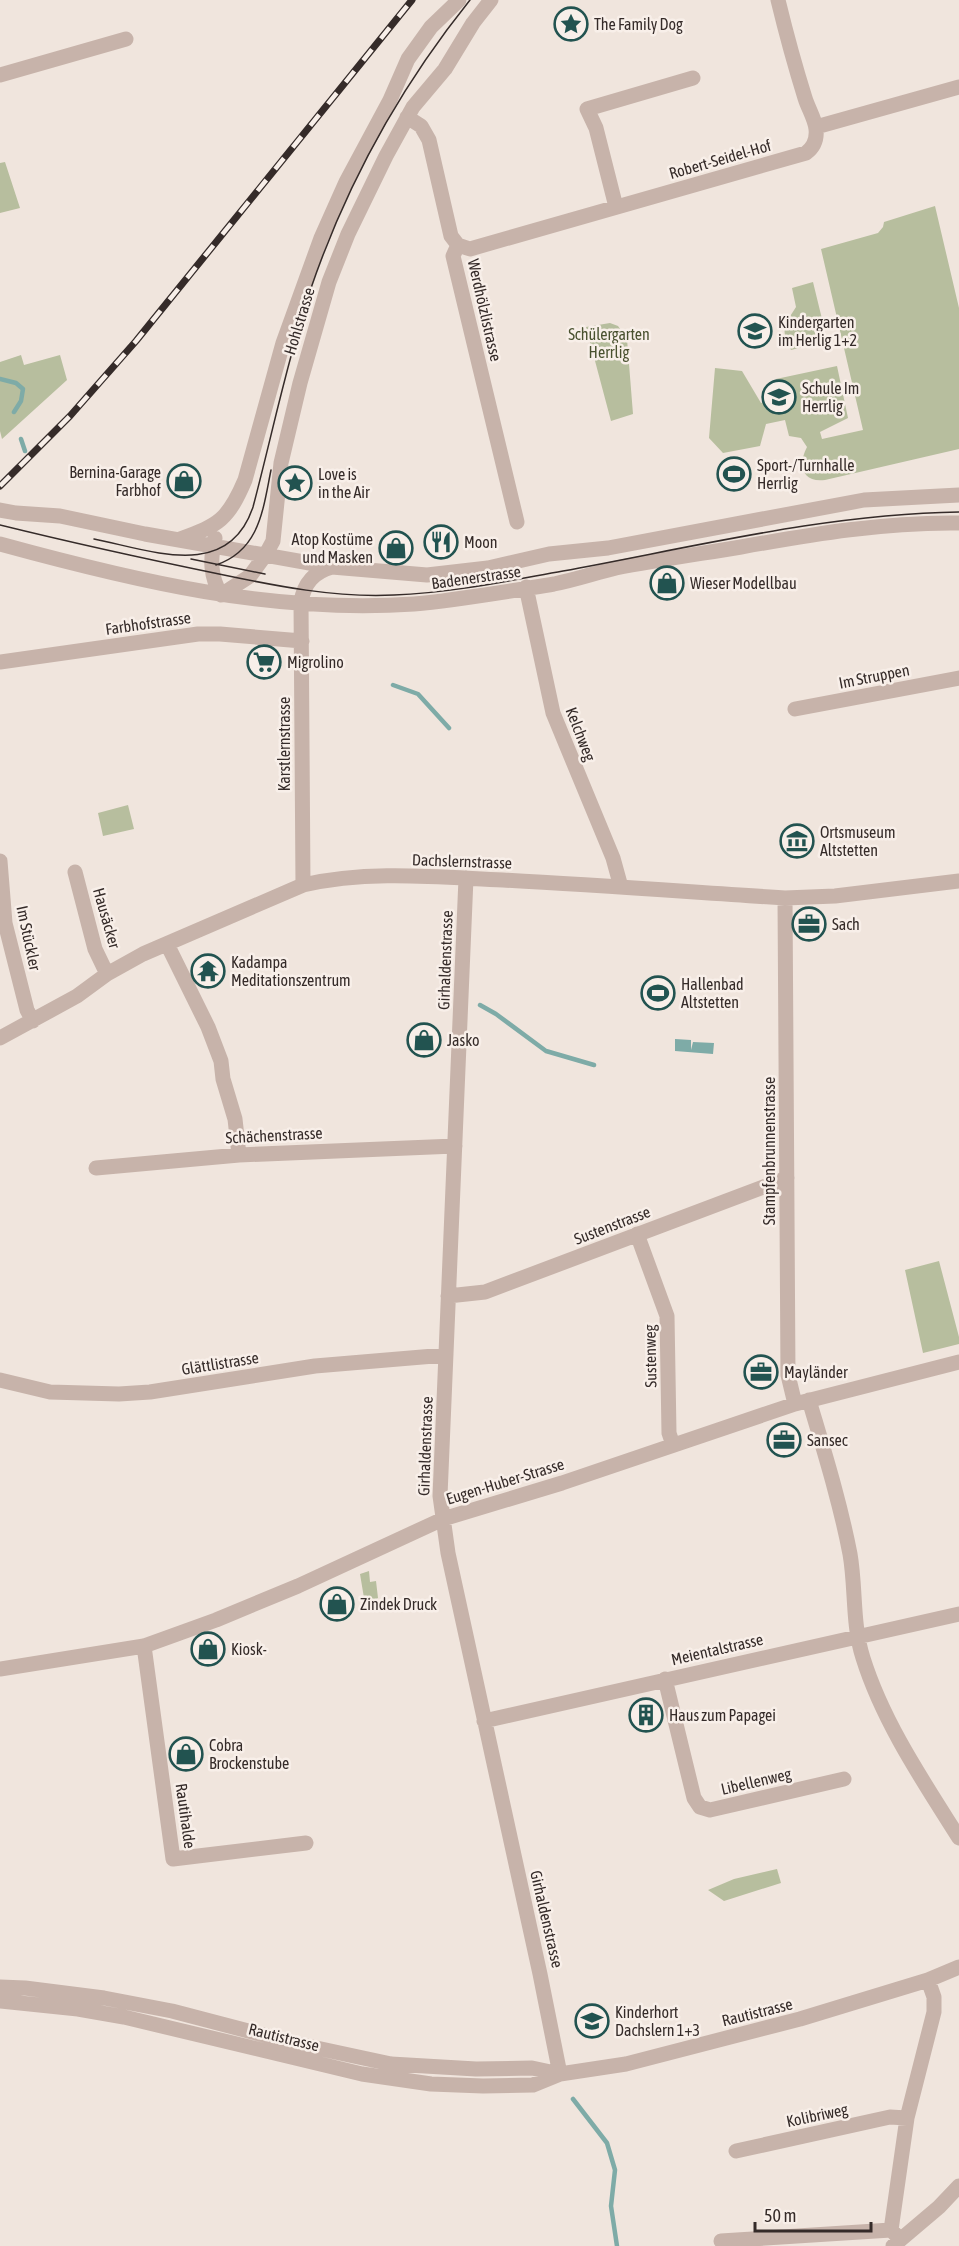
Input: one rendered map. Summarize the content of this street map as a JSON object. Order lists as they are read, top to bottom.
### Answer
{
  "streets": {
    "street": [
      "Robert-Seidel-Hof",
      "Werdhölzlistrasse",
      "Hohlstrasse",
      "Badenerstrasse",
      "Farbhofstrasse",
      "Im Struppen",
      "Kelchweg",
      "Karstlernstrasse",
      "Dachslernstrasse",
      "Hausäcker",
      "Im Stückler",
      "Girhaldenstrasse",
      "Schächenstrasse",
      "Stampfenbrunnenstrasse",
      "Sustenstrasse",
      "Sustenweg",
      "Glättlistrasse",
      "Eugen-Huber-Strasse",
      "Meientalstrasse",
      "Libellenweg",
      "Rautihalde",
      "Rautistrasse",
      "Kolibriweg"
    ]
  },
  "crossings": [
    ["Robert-Seidel-Hof", "Werdhölzlistrasse"],
    ["Werdhölzlistrasse", "Hohlstrasse"],
    ["Hohlstrasse", "Badenerstrasse"],
    ["Badenerstrasse", "Kelchweg"],
    ["Badenerstrasse", "Karstlernstrasse"],
    ["Farbhofstrasse", "Karstlernstrasse"],
    ["Kelchweg", "Dachslernstrasse"],
    ["Karstlernstrasse", "Dachslernstrasse"],
    ["Dachslernstrasse", "Hausäcker"],
    ["Dachslernstrasse", "Im Stückler"],
    ["Dachslernstrasse", "Girhaldenstrasse"],
    ["Dachslernstrasse", "Stampfenbrunnenstrasse"],
    ["Girhaldenstrasse", "Schächenstrasse"],
    ["Girhaldenstrasse", "Sustenstrasse"],
    ["Girhaldenstrasse", "Glättlistrasse"],
    ["Girhaldenstrasse", "Eugen-Huber-Strasse"],
    ["Girhaldenstrasse", "Meientalstrasse"],
    ["Girhaldenstrasse", "Rautistrasse"],
    ["Stampfenbrunnenstrasse", "Sustenstrasse"],
    ["Stampfenbrunnenstrasse", "Eugen-Huber-Strasse"],
    ["Stampfenbrunnenstrasse", "Meientalstrasse"],
    ["Sustenstrasse", "Sustenweg"],
    ["Sustenweg", "Eugen-Huber-Strasse"],
    ["Eugen-Huber-Strasse", "Rautihalde"],
    ["Meientalstrasse", "Libellenweg"]
  ],
  "parks": ["Schülergarten Herrlig"],
  "places": {
    "place": ["The Family Dog", "Love is in the Air"],
    "school or university": ["Kindergarten im Herlig 1+2", "Schule Im Herrlig", "Kinderhort Dachslern 1+3"],
    "sports": ["Sport-/Turnhalle Herrlig", "Hallenbad Altstetten"],
    "shop": [
      "Bernina-Garage Farbhof",
      "Atop Kostüme und Masken",
      "Wieser Modellbau",
      "Jasko",
      "Zindek Druck",
      "Kiosk-",
      "Cobra Brockenstube"
    ],
    "restaurant": ["Moon"],
    "supermarket": ["Migrolino"],
    "museum": ["Ortsmuseum Altstetten"],
    "office": ["Sach", "Mayländer", "Sansec"],
    "temple": ["Kadampa Meditationszentrum"],
    "building": ["Haus zum Papagei"]
  },
  "scale_bar": "50 m"
}
